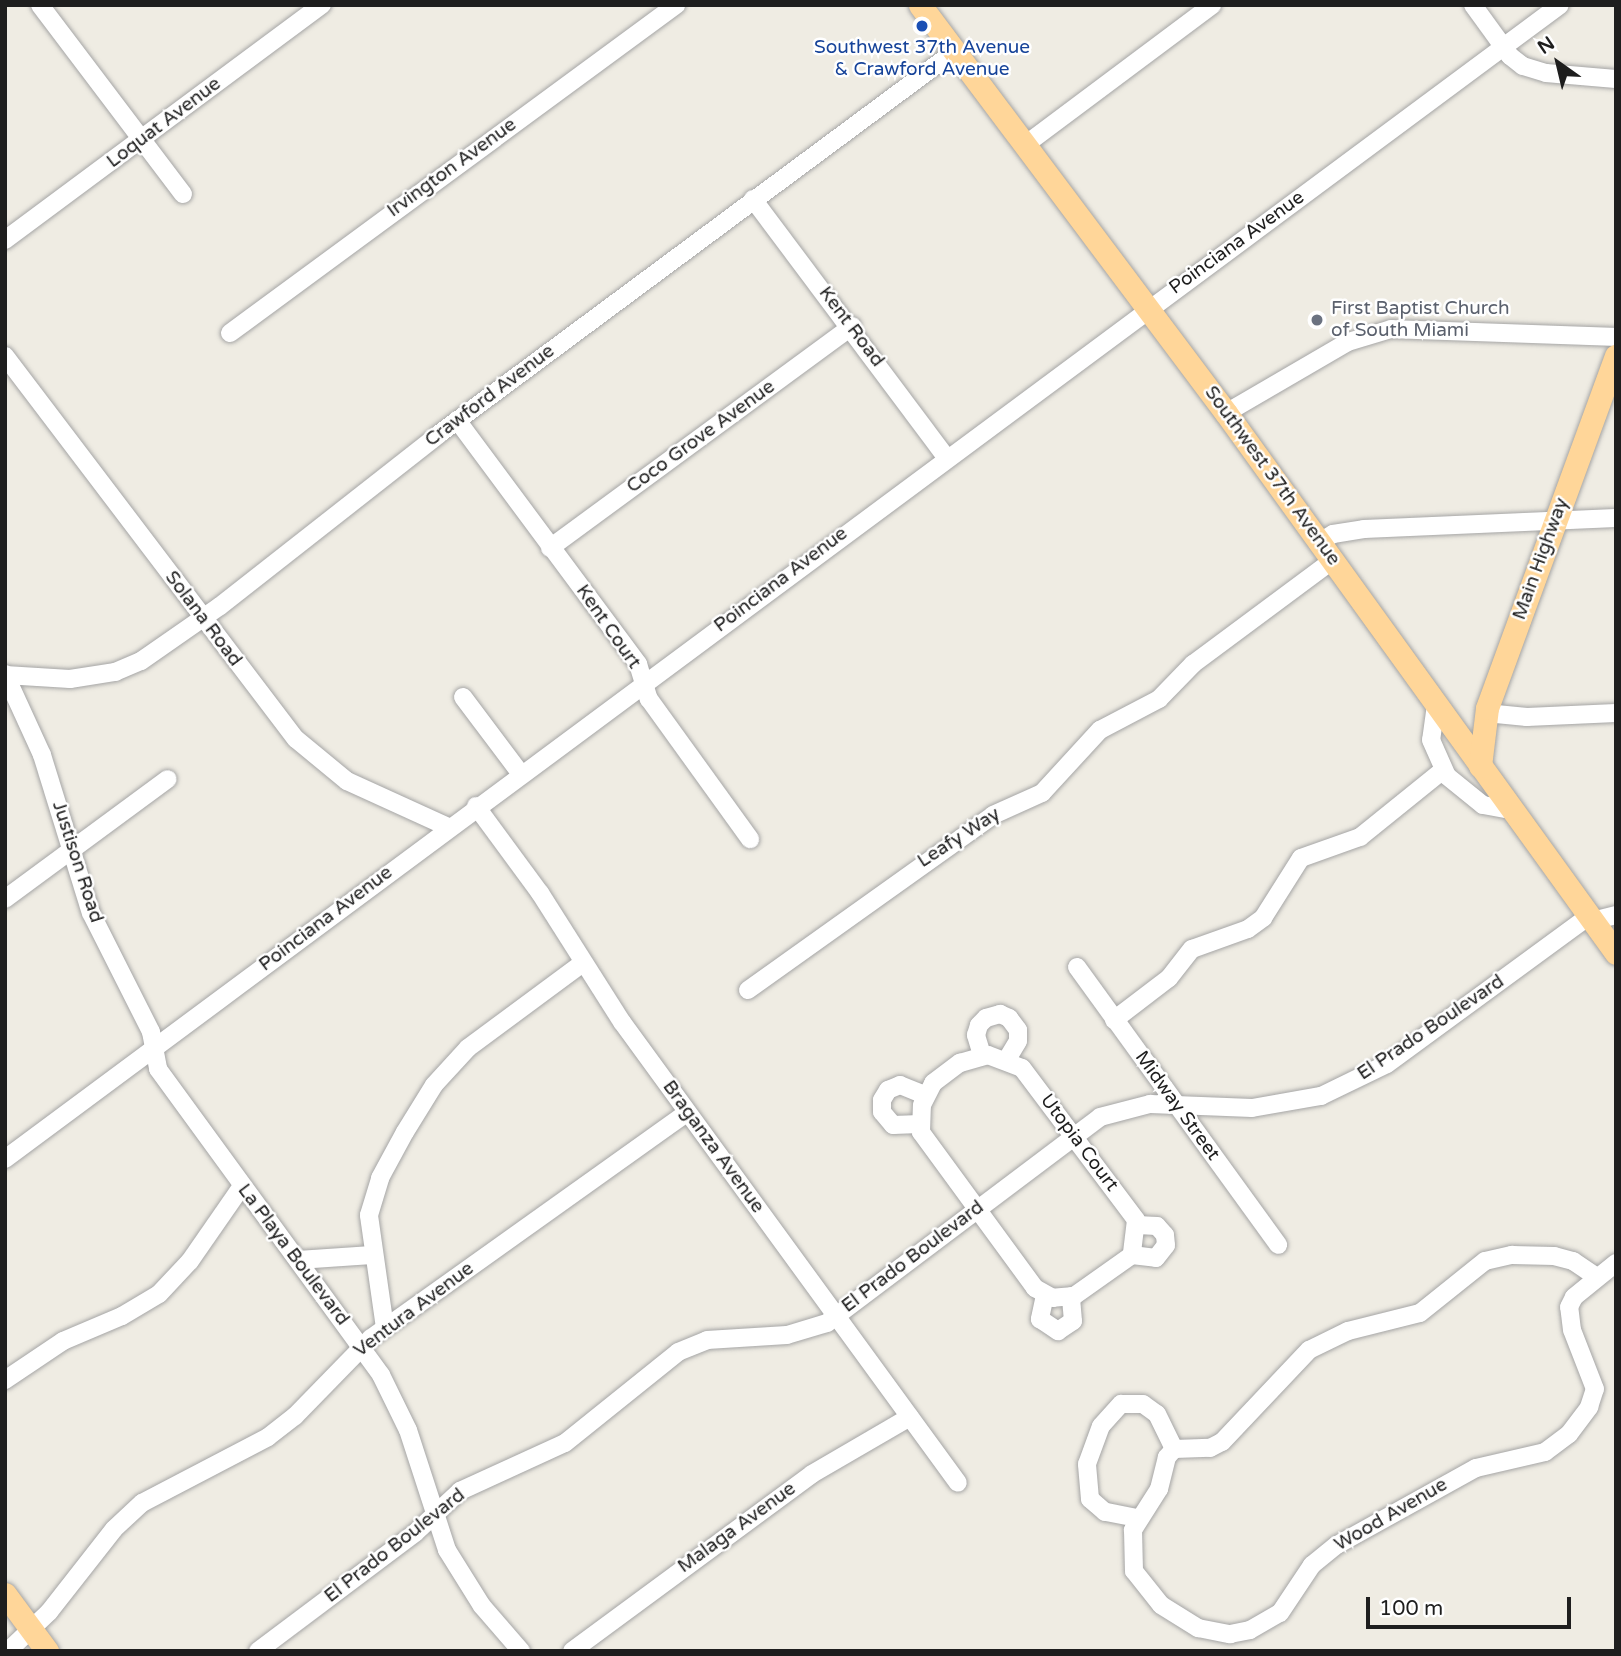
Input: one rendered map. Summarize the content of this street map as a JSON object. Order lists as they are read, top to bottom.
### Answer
{
  "streets": {
    "main road": ["Southwest 37th Avenue", "Main Highway"],
    "street": [
      "Loquat Avenue",
      "Irvington Avenue",
      "Poinciana Avenue",
      "Kent Road",
      "Crawford Avenue",
      "Coco Grove Avenue",
      "Solana Road",
      "Kent Court",
      "Leafy Way",
      "Justison Road",
      "El Prado Boulevard",
      "Midway Street",
      "Utopia Court",
      "Braganza Avenue",
      "La Playa Boulevard",
      "Ventura Avenue",
      "Wood Avenue",
      "Malaga Avenue"
    ]
  },
  "crossings": [
    ["Poinciana Avenue", "Kent Road"],
    ["Poinciana Avenue", "Southwest 37th Avenue"],
    ["Poinciana Avenue", "Solana Road"],
    ["Poinciana Avenue", "Kent Court"],
    ["Poinciana Avenue", "Justison Road"],
    ["Poinciana Avenue", "Braganza Avenue"],
    ["Poinciana Avenue", "La Playa Boulevard"],
    ["Kent Road", "Crawford Avenue"],
    ["Kent Road", "Coco Grove Avenue"],
    ["Crawford Avenue", "Southwest 37th Avenue"],
    ["Crawford Avenue", "Solana Road"],
    ["Crawford Avenue", "Kent Court"],
    ["Crawford Avenue", "Justison Road"],
    ["Coco Grove Avenue", "Kent Court"],
    ["Southwest 37th Avenue", "Main Highway"],
    ["Southwest 37th Avenue", "Leafy Way"],
    ["Southwest 37th Avenue", "El Prado Boulevard"],
    ["Justison Road", "La Playa Boulevard"],
    ["El Prado Boulevard", "Midway Street"],
    ["El Prado Boulevard", "Utopia Court"],
    ["El Prado Boulevard", "Braganza Avenue"],
    ["El Prado Boulevard", "La Playa Boulevard"],
    ["Braganza Avenue", "Ventura Avenue"],
    ["Braganza Avenue", "Malaga Avenue"],
    ["La Playa Boulevard", "Ventura Avenue"]
  ],
  "places": ["Southwest 37th Avenue & Crawford Avenue", "First Baptist Church of South Miami"],
  "scale_bar": "100 m",
  "north": "top left"
}
